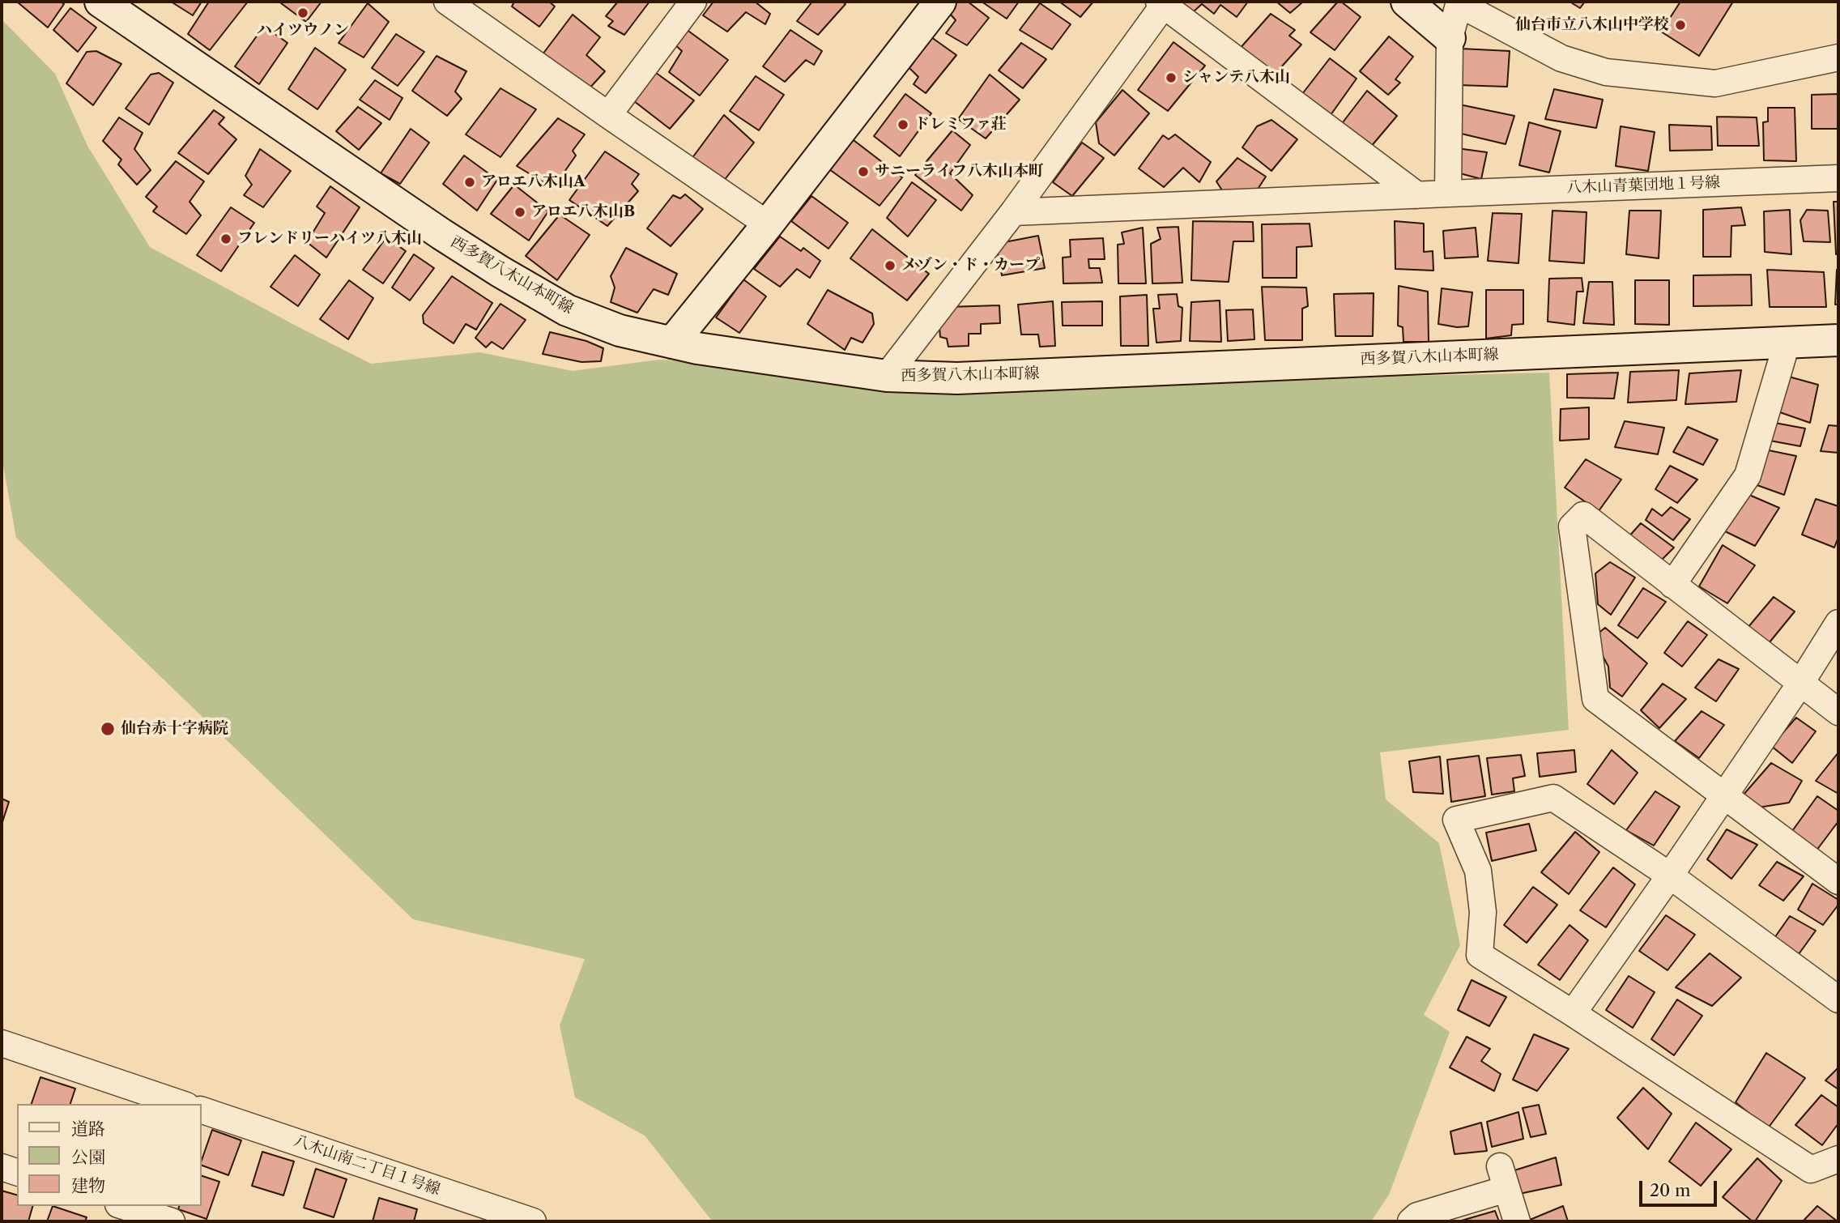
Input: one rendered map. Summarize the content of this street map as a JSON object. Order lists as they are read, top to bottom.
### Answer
{
  "streets": {
    "street": ["八木山青葉団地１号線", "西多賀八木山本町線", "八木山南二丁目１号線"]
  },
  "places": [
    "ハイツウノン",
    "仙台市立八木山中学校",
    "シャンテ八木山",
    "ドレミファ荘",
    "サニーライフ八木山本町",
    "アロエ八木山A",
    "アロエ八木山B",
    "フレンドリーハイツ八木山",
    "メゾン・ド・カープ",
    "仙台赤十字病院"
  ],
  "legend": ["道路", "公園", "建物"],
  "scale_bar": "20 m"
}
